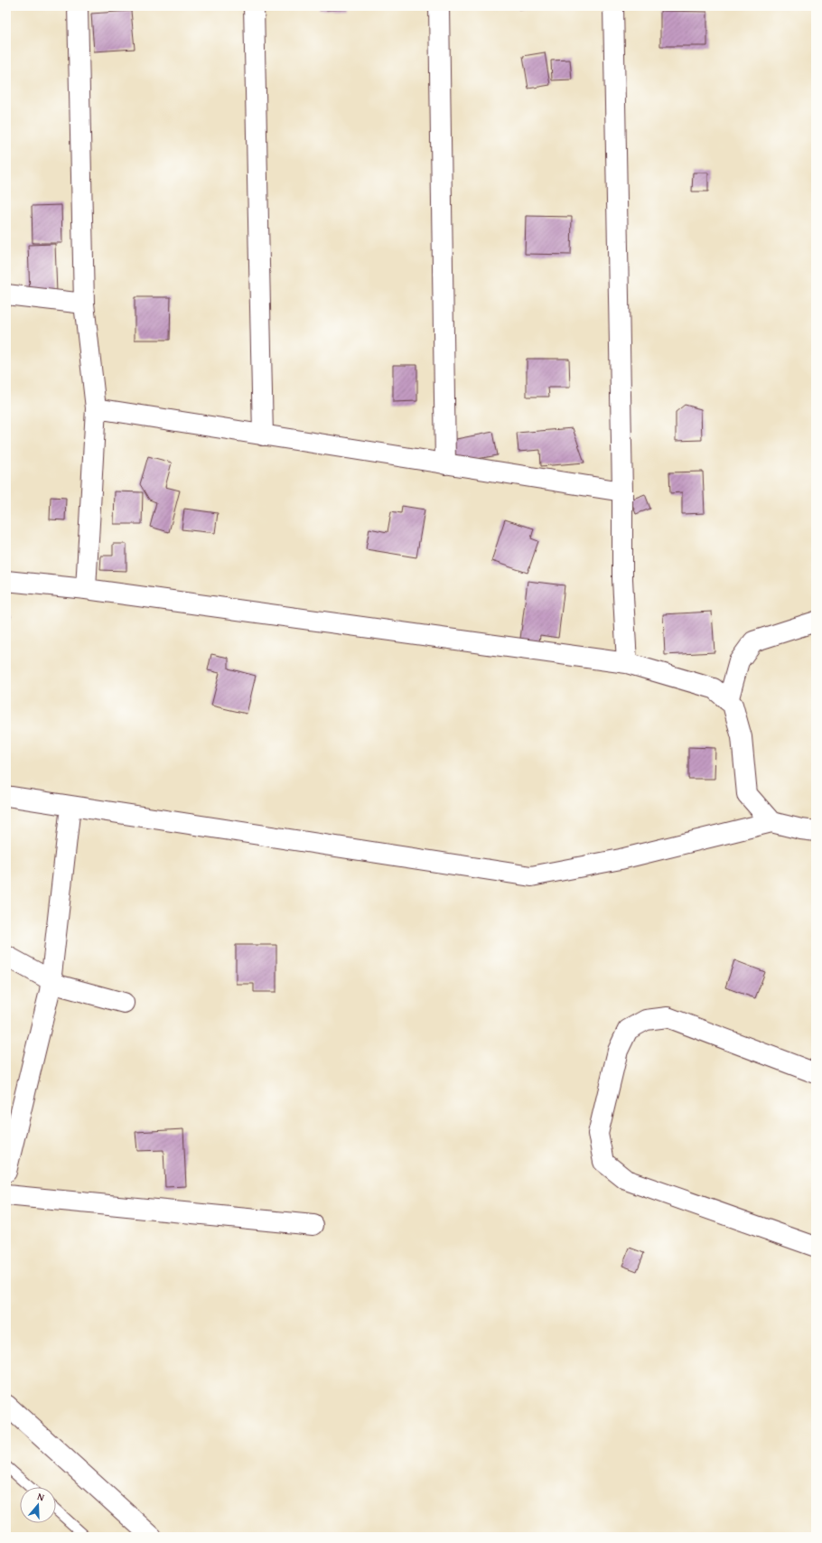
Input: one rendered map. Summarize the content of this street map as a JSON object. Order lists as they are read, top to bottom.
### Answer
{
  "north": "top"
}
